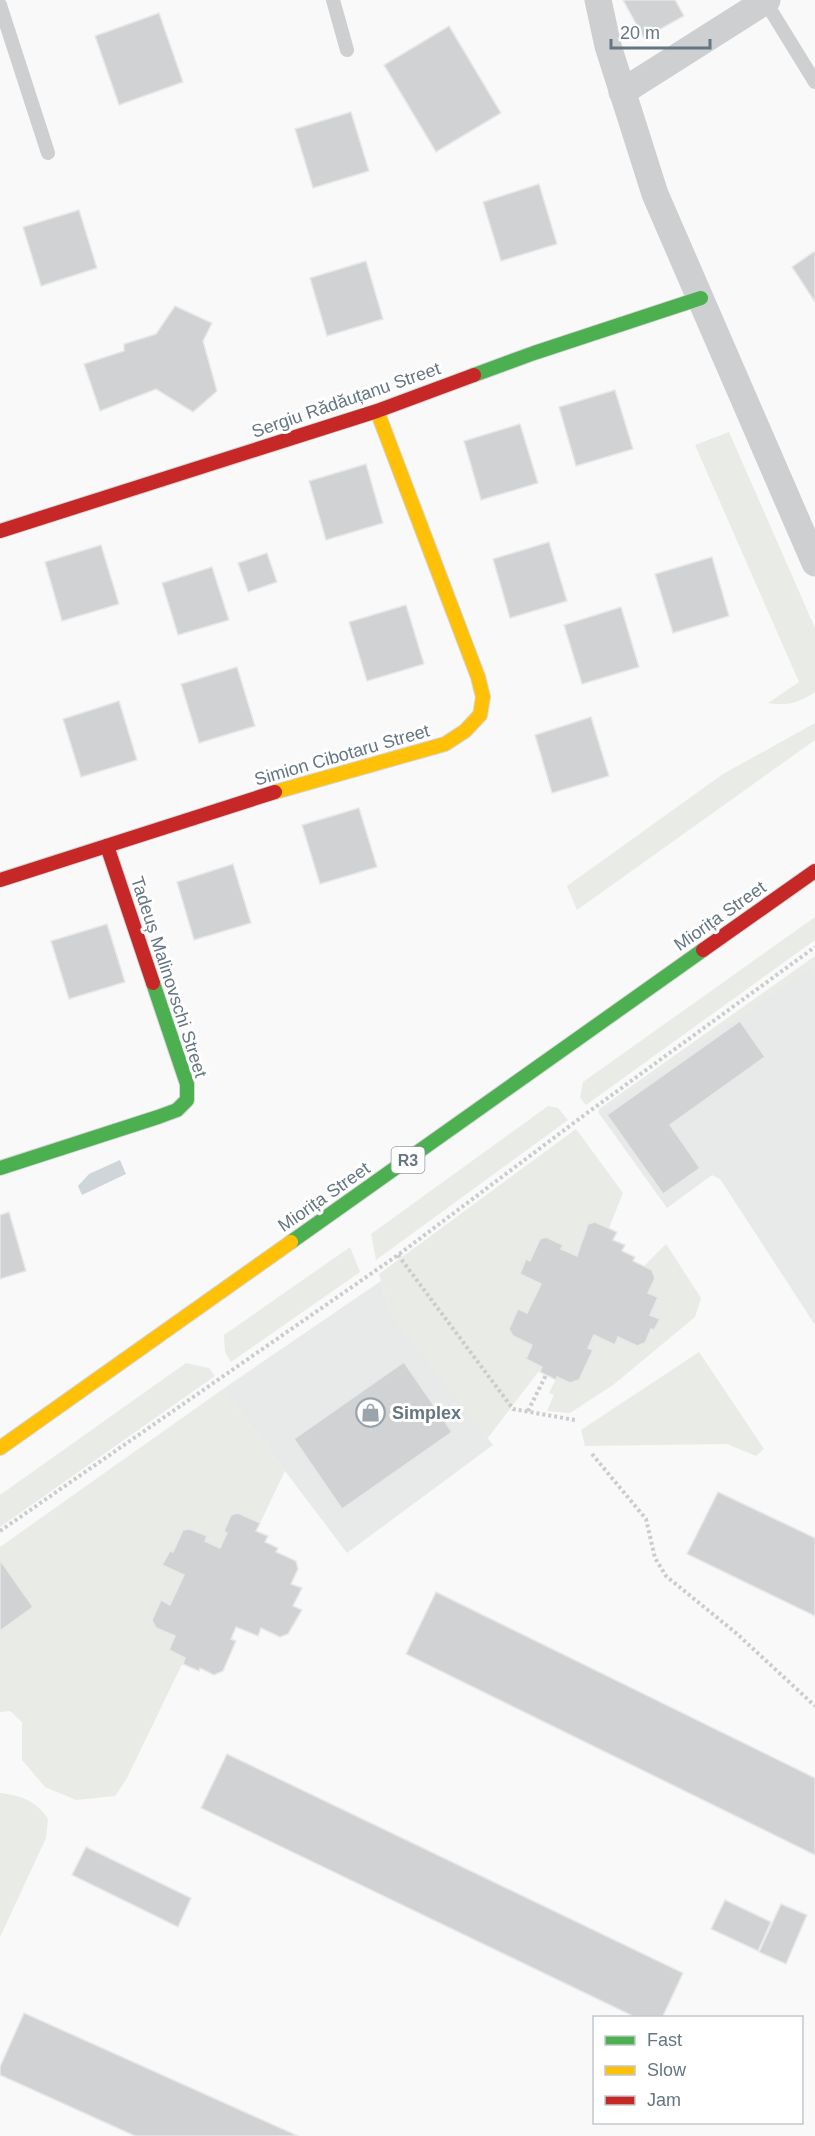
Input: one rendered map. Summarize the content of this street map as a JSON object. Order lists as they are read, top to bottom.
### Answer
{
  "streets": {
    "street": [
      "Sergiu Rădăuțanu Street",
      "Simion Cibotaru Street",
      "Miorița Street",
      "Tadeuș Malinovschi Street",
      "R3"
    ]
  },
  "crossings": [
    ["Sergiu Rădăuțanu Street", "Simion Cibotaru Street"],
    ["Simion Cibotaru Street", "Tadeuș Malinovschi Street"]
  ],
  "places": {
    "shop": ["Simplex"]
  },
  "legend": ["Fast", "Slow", "Jam"],
  "scale_bar": "20 m"
}
